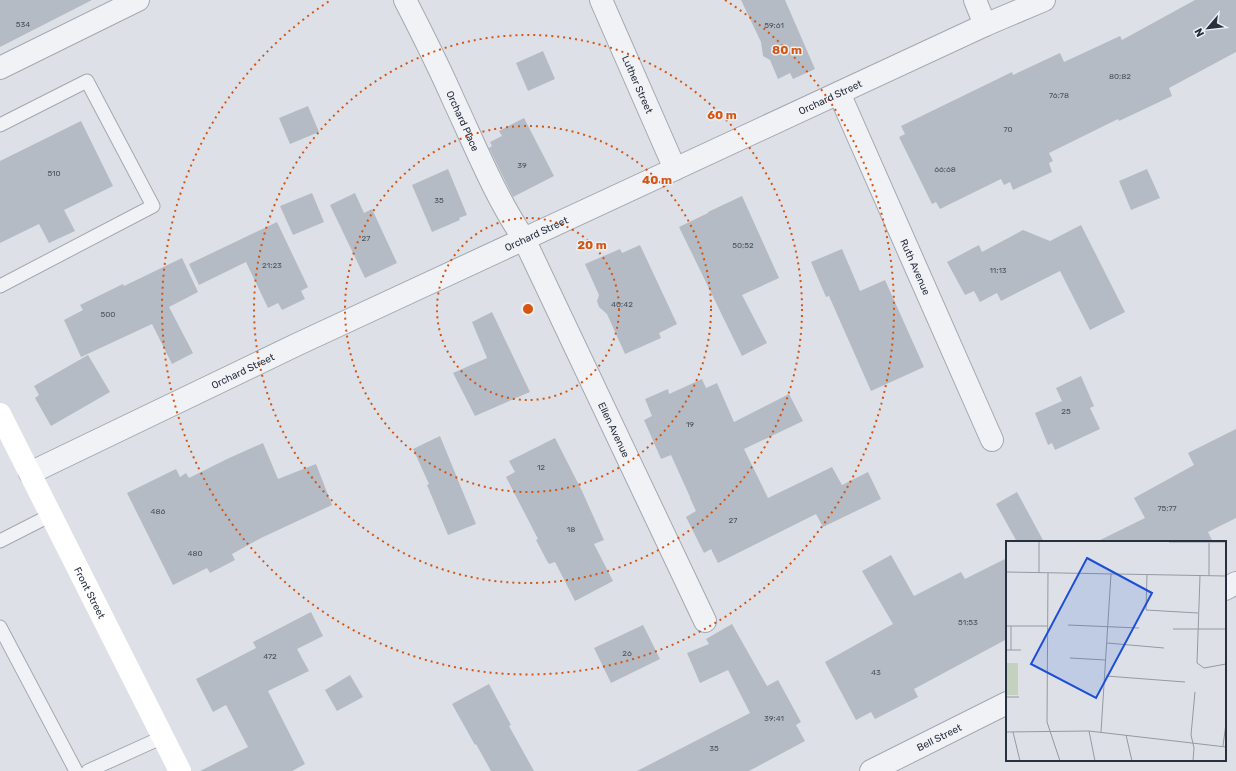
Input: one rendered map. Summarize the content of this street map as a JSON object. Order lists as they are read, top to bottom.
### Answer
{
  "streets": {
    "main road": ["Front Street"],
    "street": [
      "Luther Street",
      "Orchard Street",
      "Orchard Place",
      "Ruth Avenue",
      "Ellen Avenue",
      "Bell Street"
    ]
  },
  "crossings": [
    ["Luther Street", "Orchard Street"],
    ["Orchard Street", "Orchard Place"],
    ["Orchard Street", "Ruth Avenue"],
    ["Orchard Street", "Ellen Avenue"],
    ["Orchard Street", "Front Street"],
    ["Orchard Place", "Ellen Avenue"]
  ],
  "house_numbers": [
    "534",
    "59;61",
    "80;82",
    "76;78",
    "70",
    "39",
    "66;68",
    "510",
    "35",
    "27",
    "50;52",
    "21;23",
    "11;13",
    "40;42",
    "500",
    "25",
    "19",
    "12",
    "75;77",
    "486",
    "27",
    "18",
    "480",
    "51;53",
    "26",
    "472",
    "43",
    "39;41",
    "35"
  ],
  "north": "bottom left",
  "rings": [
    "80 m",
    "60 m",
    "40 m",
    "20 m"
  ]
}
